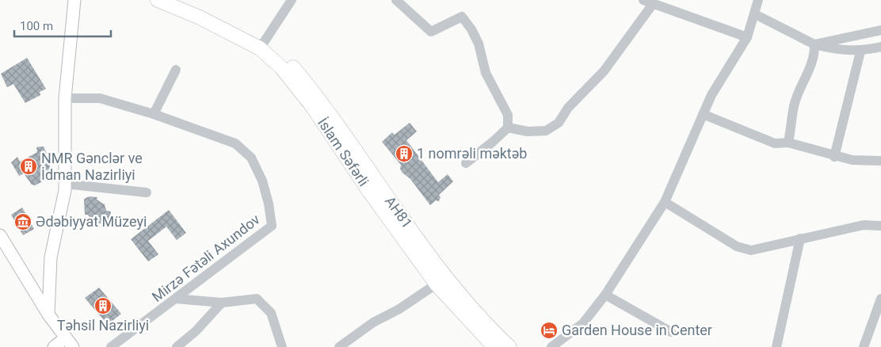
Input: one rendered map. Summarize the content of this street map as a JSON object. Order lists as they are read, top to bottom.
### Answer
{
  "streets": {
    "highway": ["AH81"],
    "street": ["Mirzə Fətəli Axundov"]
  },
  "places": {
    "building": ["1 nomrəli məktəb", "NMR Gənclər ve İdman Nazirliyi", "Təhsil Nazirliyi"],
    "museum": ["Ədəbiyyat Müzeyi"],
    "hotel": ["Garden House in Center"]
  },
  "scale_bar": "100 m"
}
